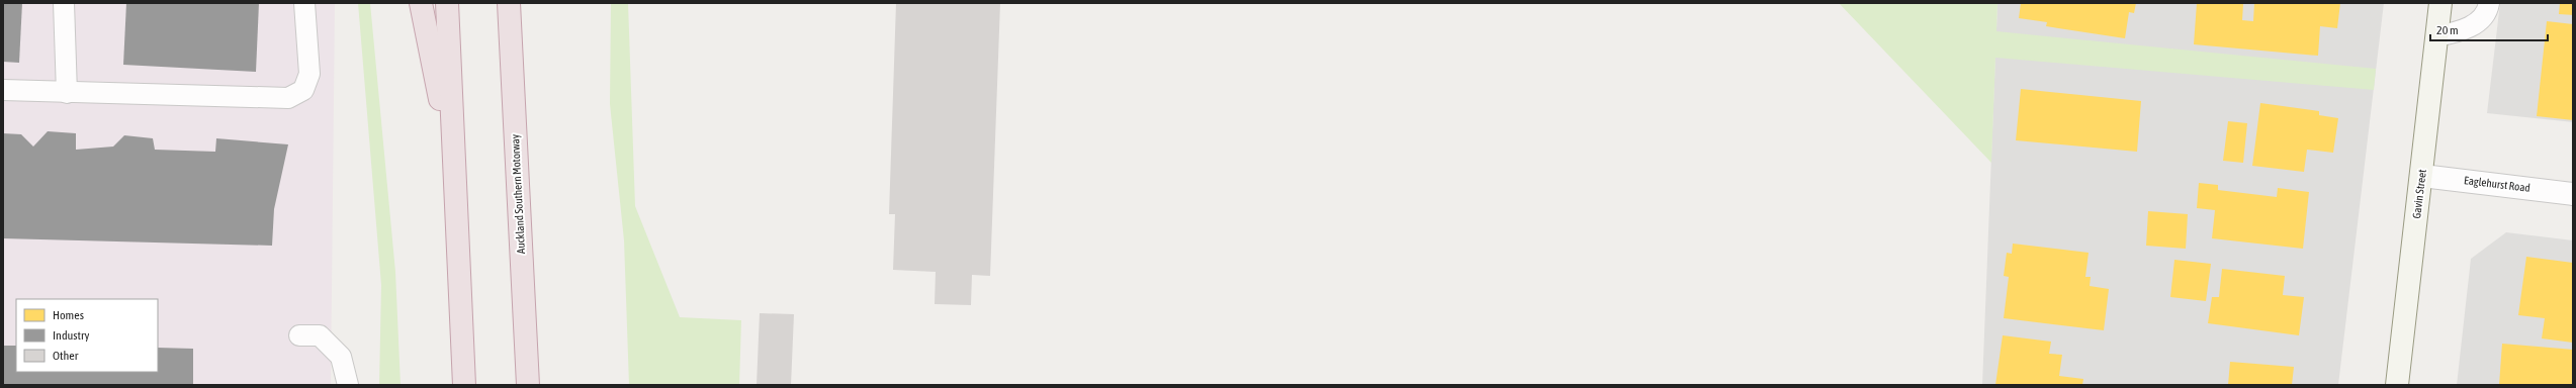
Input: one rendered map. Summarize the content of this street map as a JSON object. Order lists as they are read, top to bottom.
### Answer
{
  "streets": {
    "highway": ["Auckland Southern Motorway"],
    "street": ["Eaglehurst Road", "Gavin Street"]
  },
  "crossings": [
    ["Eaglehurst Road", "Gavin Street"]
  ],
  "legend": ["Homes", "Industry", "Other"],
  "scale_bar": "20 m"
}
